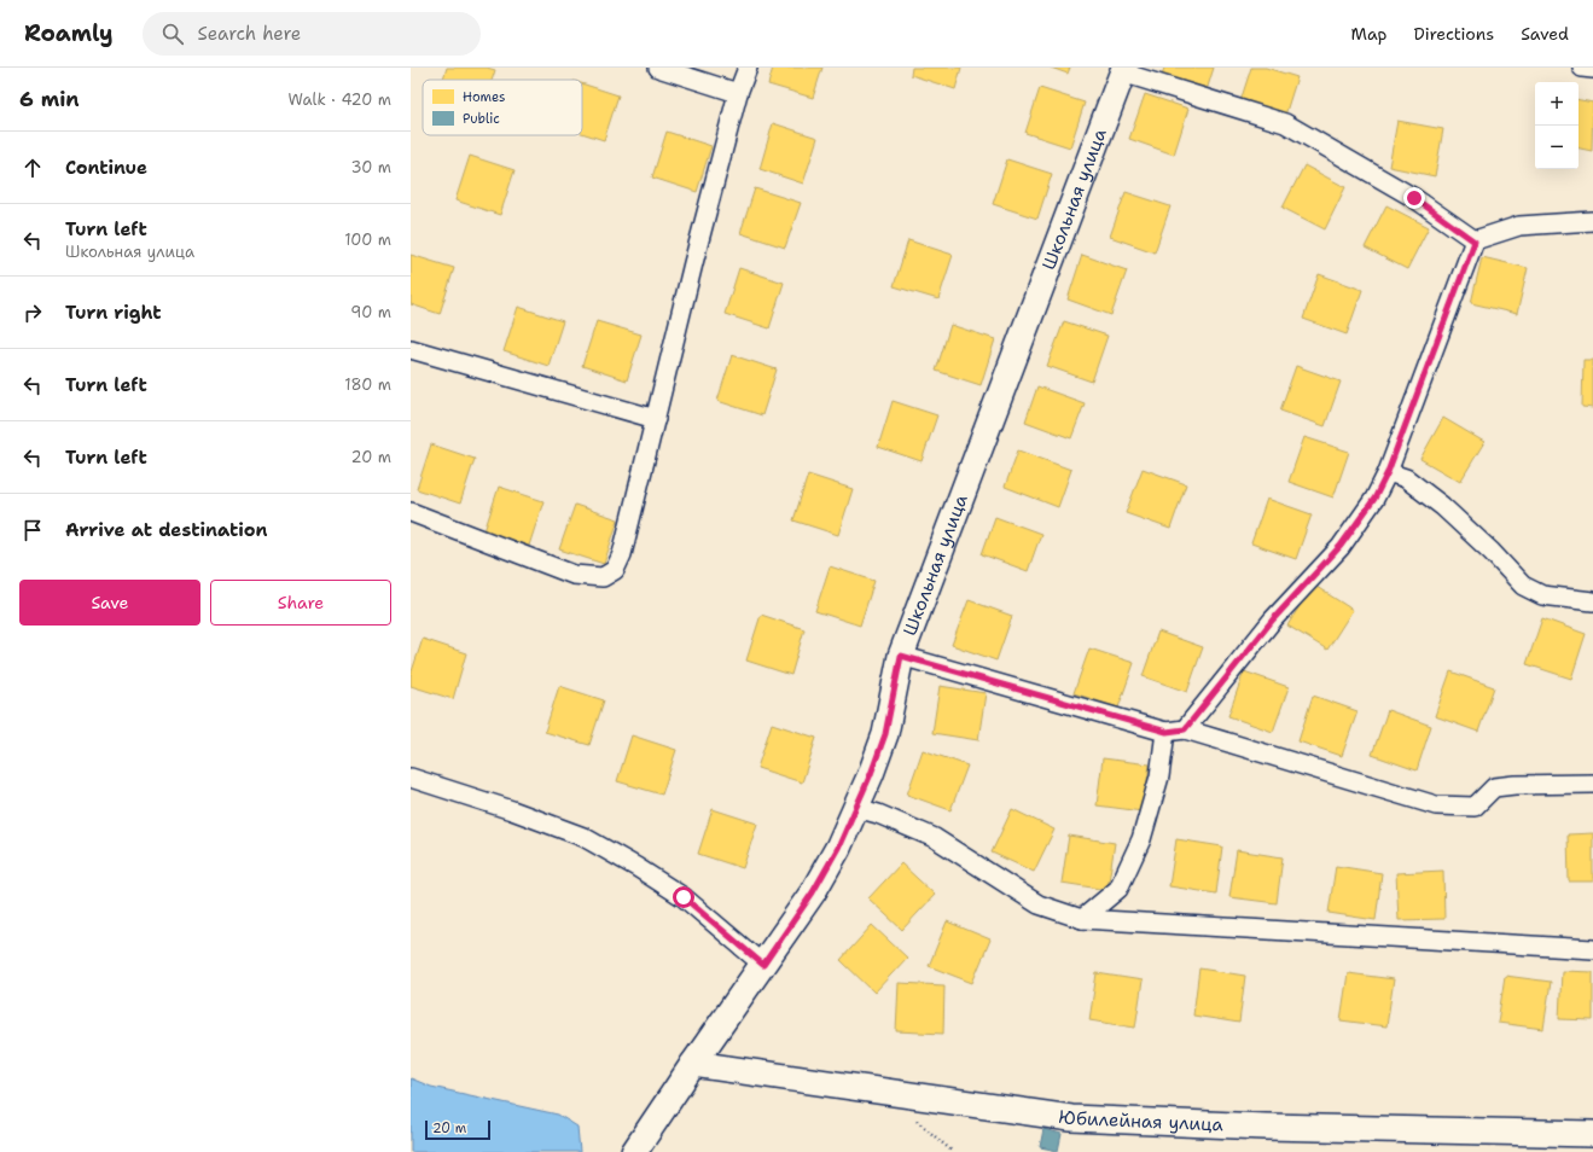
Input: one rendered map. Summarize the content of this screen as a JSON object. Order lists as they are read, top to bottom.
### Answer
{
  "streets": {
    "street": ["Школьная улица", "Юбилейная улица"]
  },
  "crossings": [
    ["Школьная улица", "Юбилейная улица"]
  ],
  "legend": ["Homes", "Public"],
  "scale_bar": "20 m",
  "page": {
    "header": "Roamly",
    "search": "Search here",
    "nav": ["Map", "Directions", "Saved"],
    "heading": ["6 min", "Walk · 420 m"],
    "map_buttons": ["+", "−"],
    "list": [
      ["Continue", "30 m"],
      ["Turn left", "Школьная улица", "100 m"],
      ["Turn right", "90 m"],
      ["Turn left", "180 m"],
      ["Turn left", "20 m"],
      "Arrive at destination"
    ],
    "buttons": ["Save", "Share"],
    "scale": "20 m"
  }
}
